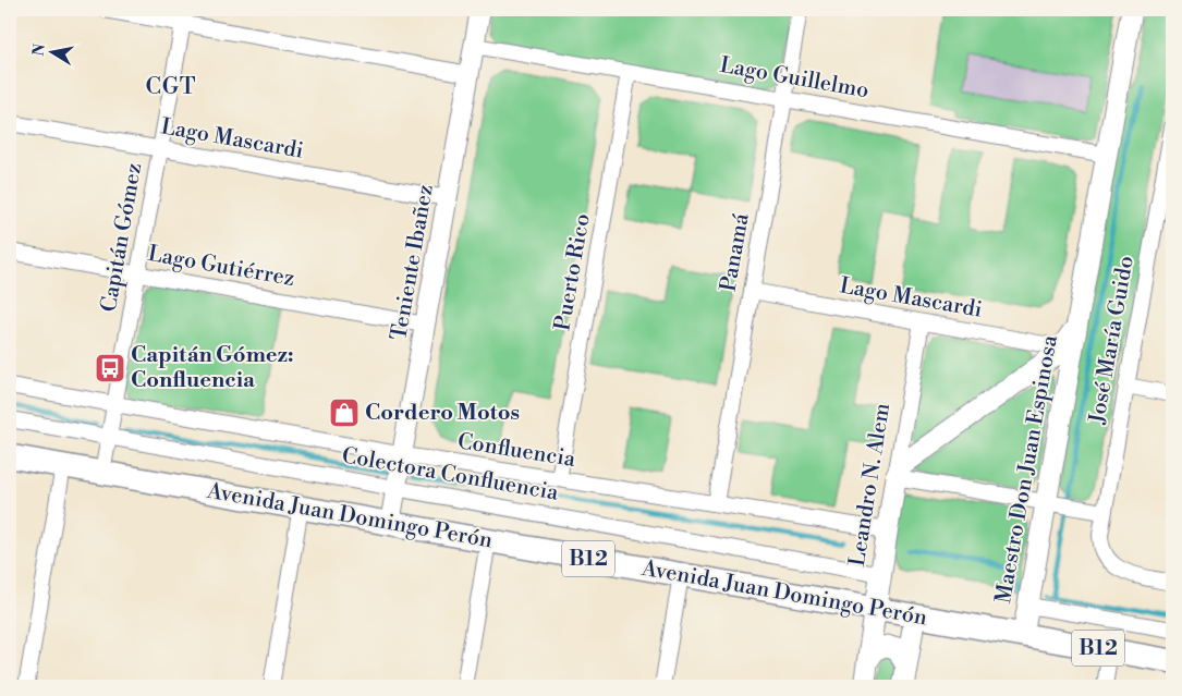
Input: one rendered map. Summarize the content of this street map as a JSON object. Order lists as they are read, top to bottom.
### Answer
{
  "streets": {
    "main road": [
      "Maestro Don Juan Espinosa",
      "Leandro N. Alem",
      "Avenida Juan Domingo Perón",
      "B12"
    ],
    "street": [
      "Lago Guillelmo",
      "Lago Mascardi",
      "Capitán Gómez",
      "Panamá",
      "Teniente Ibañez",
      "Lago Gutiérrez",
      "Puerto Rico",
      "José María Guido",
      "Confluencia",
      "Colectora Confluencia"
    ]
  },
  "crossings": [
    ["Lago Guillelmo", "Panamá"],
    ["Lago Guillelmo", "Teniente Ibañez"],
    ["Lago Guillelmo", "Puerto Rico"],
    ["Lago Guillelmo", "Maestro Don Juan Espinosa"],
    ["Lago Mascardi", "Capitán Gómez"],
    ["Lago Mascardi", "Panamá"],
    ["Lago Mascardi", "Teniente Ibañez"],
    ["Lago Mascardi", "Maestro Don Juan Espinosa"],
    ["Lago Mascardi", "Leandro N. Alem"],
    ["Capitán Gómez", "Lago Gutiérrez"],
    ["Capitán Gómez", "Confluencia"],
    ["Capitán Gómez", "Colectora Confluencia"],
    ["Capitán Gómez", "Avenida Juan Domingo Perón"],
    ["Panamá", "Confluencia"],
    ["Teniente Ibañez", "Lago Gutiérrez"],
    ["Teniente Ibañez", "Confluencia"],
    ["Teniente Ibañez", "Colectora Confluencia"],
    ["Teniente Ibañez", "Avenida Juan Domingo Perón"],
    ["Puerto Rico", "Confluencia"],
    ["Confluencia", "Leandro N. Alem"],
    ["Maestro Don Juan Espinosa", "Leandro N. Alem"],
    ["Maestro Don Juan Espinosa", "Avenida Juan Domingo Perón"],
    ["Colectora Confluencia", "Leandro N. Alem"],
    ["Leandro N. Alem", "Avenida Juan Domingo Perón"]
  ],
  "districts": ["CGT"],
  "places": {
    "bus stop": ["Capitán Gómez: Confluencia"],
    "shop": ["Cordero Motos"]
  },
  "north": "left"
}
